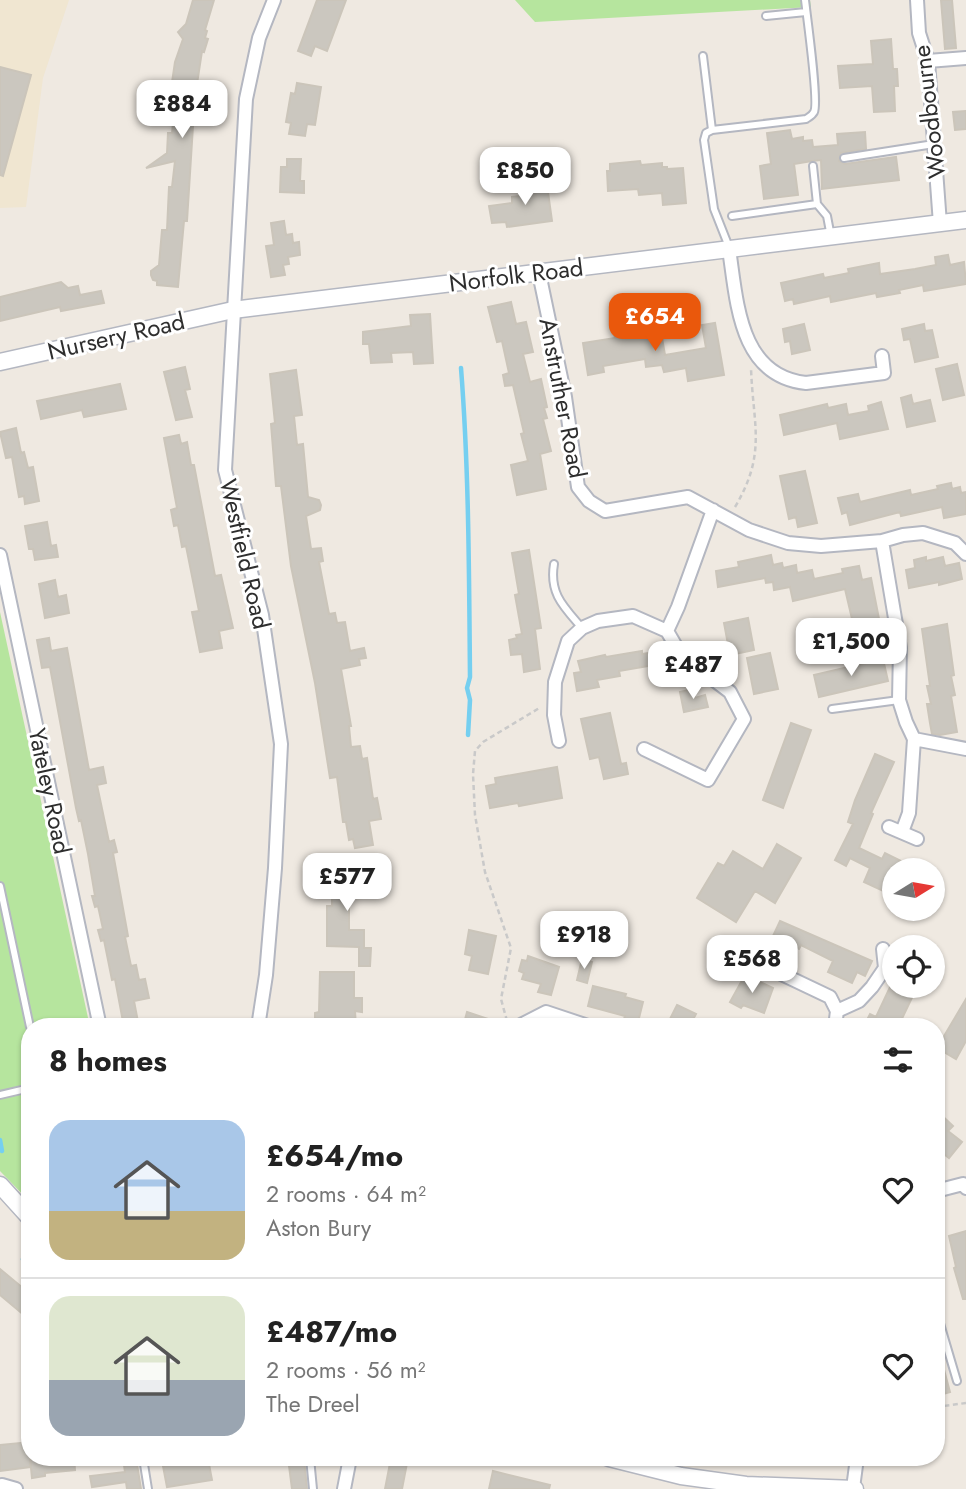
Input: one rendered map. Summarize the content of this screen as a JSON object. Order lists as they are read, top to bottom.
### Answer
{
  "streets": {
    "main road": ["Norfolk Road", "Nursery Road"],
    "street": [
      "Woodbourne",
      "Anstruther Road",
      "Westfield Road",
      "Yateley Road"
    ]
  },
  "crossings": [
    ["Woodbourne", "Norfolk Road"],
    ["Norfolk Road", "Nursery Road"],
    ["Norfolk Road", "Anstruther Road"],
    ["Norfolk Road", "Westfield Road"],
    ["Nursery Road", "Westfield Road"]
  ],
  "north": "right",
  "page": {
    "price": [
      "£884",
      "£850",
      "£654",
      "£1,500",
      "£487",
      "£577",
      "£918",
      "£568"
    ],
    "heading": "8 homes",
    "list": [
      {
        "name": "£654/mo",
        "note": "2 rooms · 64 m² · Aston Bury"
      },
      {
        "name": "£487/mo",
        "note": "2 rooms · 56 m² · The Dreel"
      }
    ]
  }
}
